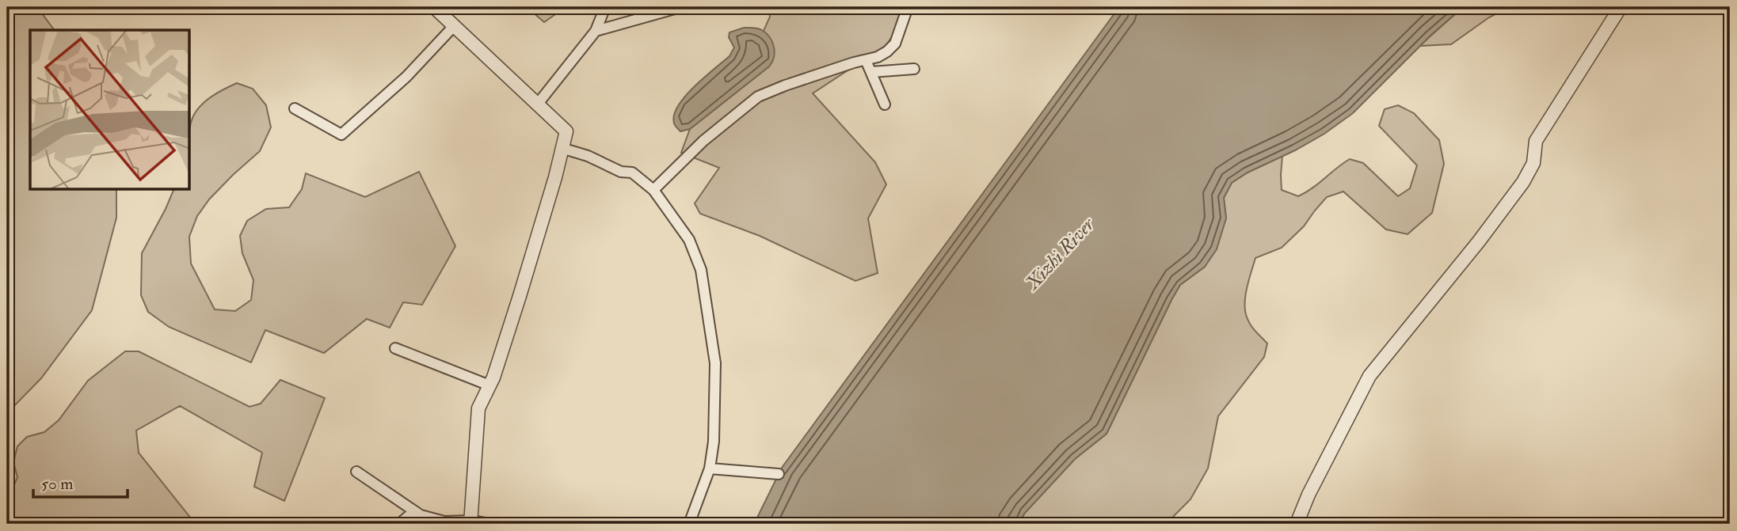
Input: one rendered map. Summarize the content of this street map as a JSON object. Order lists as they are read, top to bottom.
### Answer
{
  "water": ["Xizhi River"],
  "scale_bar": "50 m"
}
